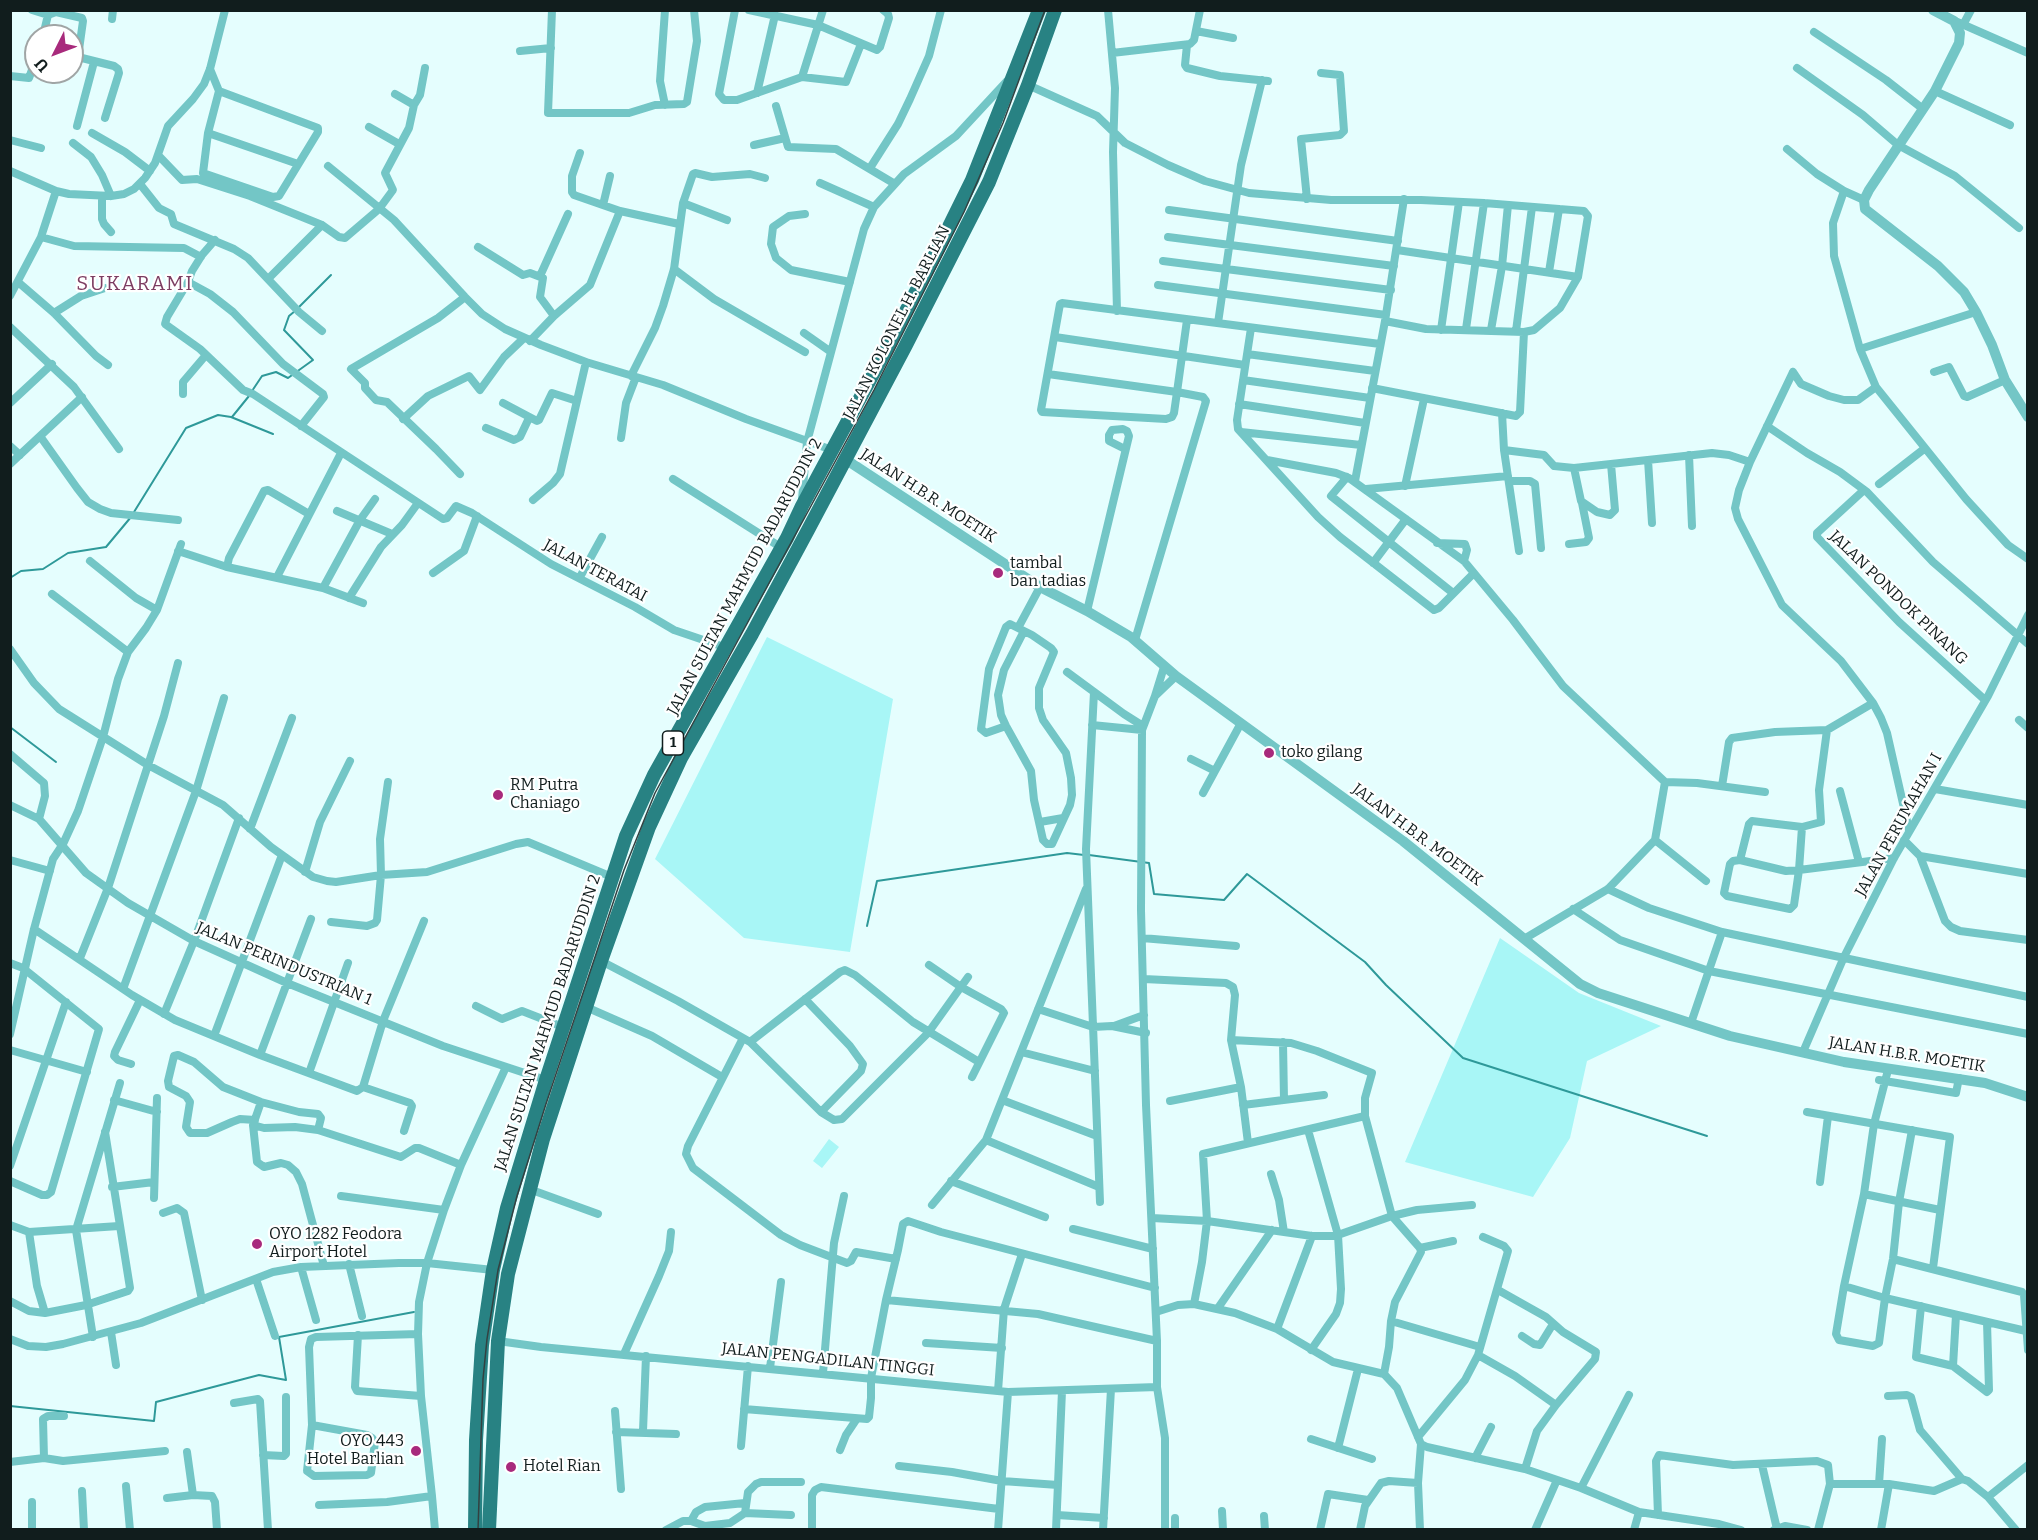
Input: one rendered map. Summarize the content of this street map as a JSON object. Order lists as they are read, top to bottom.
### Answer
{
  "streets": {
    "highway": ["JALAN KOLONEL H. BARLIAN", "JALAN SULTAN MAHMUD BADARUDDIN 2", "1"],
    "street": [
      "JALAN H.B.R. MOETIK",
      "JALAN TERATAI",
      "JALAN PONDOK PINANG",
      "JALAN PERUMAHAN I",
      "JALAN PERINDUSTRIAN 1",
      "JALAN PENGADILAN TINGGI"
    ]
  },
  "crossings": [
    ["JALAN KOLONEL H. BARLIAN", "JALAN H.B.R. MOETIK"],
    ["JALAN KOLONEL H. BARLIAN", "JALAN PENGADILAN TINGGI"],
    ["JALAN H.B.R. MOETIK", "JALAN PERUMAHAN I"],
    ["JALAN TERATAI", "JALAN SULTAN MAHMUD BADARUDDIN 2"],
    ["JALAN SULTAN MAHMUD BADARUDDIN 2", "JALAN PERINDUSTRIAN 1"],
    ["JALAN PONDOK PINANG", "JALAN PERUMAHAN I"]
  ],
  "districts": ["SUKARAMI"],
  "places": [
    "tambal ban tadias",
    "toko gilang",
    "RM Putra Chaniago",
    "OYO 1282 Feodora Airport Hotel",
    "OYO 443 Hotel Barlian",
    "Hotel Rian"
  ],
  "north": "bottom left"
}
